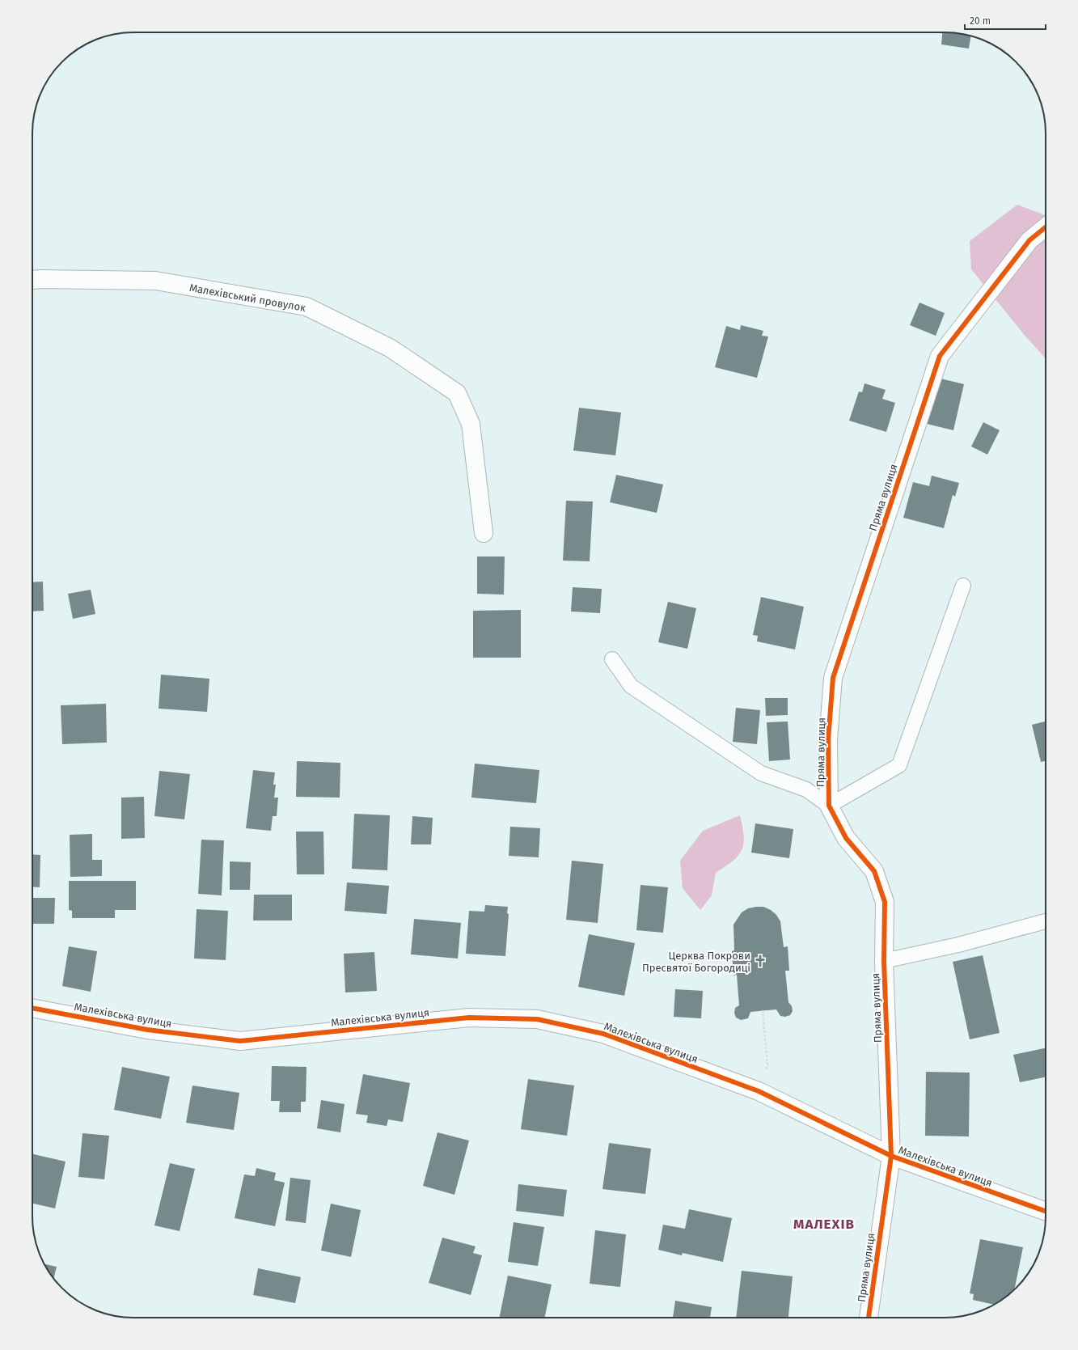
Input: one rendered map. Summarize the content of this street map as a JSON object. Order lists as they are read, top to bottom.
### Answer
{
  "streets": {
    "street": ["Малехівський провулок", "Пряма вулиця", "Малехівська вулиця"]
  },
  "crossings": [
    ["Пряма вулиця", "Малехівська вулиця"]
  ],
  "districts": ["МАЛЕХІВ"],
  "places": {
    "church": ["Церква Покрови Пресвятої Богородиці"]
  },
  "scale_bar": "20 m"
}
